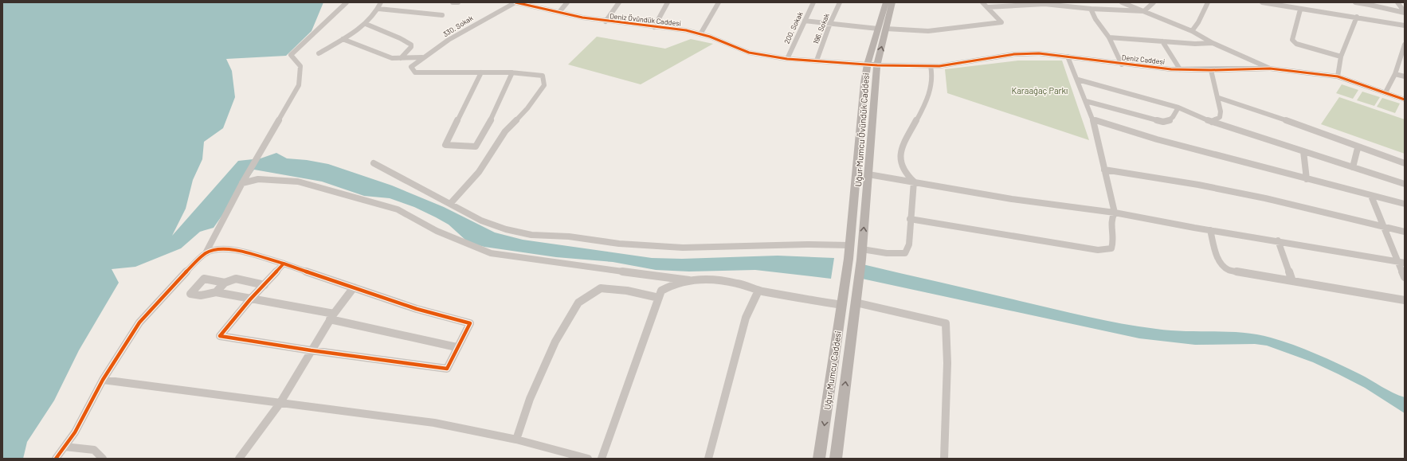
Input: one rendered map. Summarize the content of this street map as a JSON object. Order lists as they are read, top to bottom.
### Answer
{
  "streets": {
    "street": [
      "Deniz Övündük Caddesi",
      "330. Sokak",
      "200. Sokak",
      "196. Sokak",
      "Deniz Caddesi",
      "Uğur Mumcu Övündük Caddesi",
      "Uğur Mumcu Caddesi"
    ]
  },
  "crossings": [
    ["Deniz Övündük Caddesi", "330. Sokak"],
    ["Deniz Övündük Caddesi", "200. Sokak"],
    ["Deniz Övündük Caddesi", "196. Sokak"],
    ["Deniz Övündük Caddesi", "Deniz Caddesi"],
    ["Deniz Övündük Caddesi", "Uğur Mumcu Övündük Caddesi"],
    ["Deniz Caddesi", "Uğur Mumcu Övündük Caddesi"],
    ["Uğur Mumcu Övündük Caddesi", "Uğur Mumcu Caddesi"]
  ],
  "parks": ["Karaağaç Parkı"]
}
